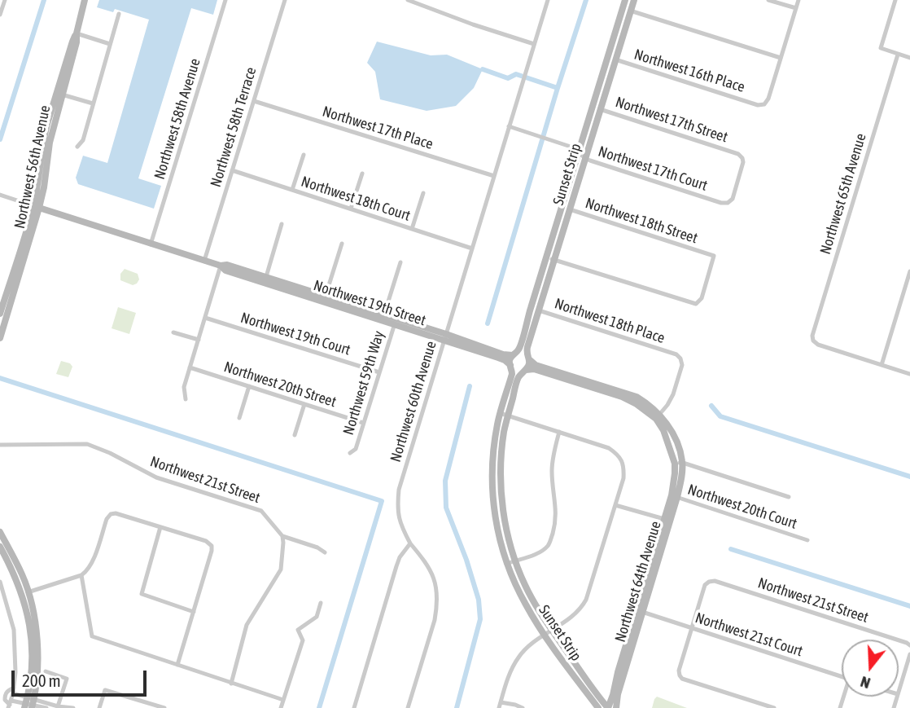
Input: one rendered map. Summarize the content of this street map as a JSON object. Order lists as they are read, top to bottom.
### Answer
{
  "streets": {
    "street": [
      "Northwest 16th Place",
      "Northwest 58th Avenue",
      "Northwest 17th Street",
      "Northwest 58th Terrace",
      "Northwest 17th Place",
      "Northwest 56th Avenue",
      "Northwest 17th Court",
      "Sunset Strip",
      "Northwest 65th Avenue",
      "Northwest 18th Court",
      "Northwest 18th Street",
      "Northwest 19th Street",
      "Northwest 18th Place",
      "Northwest 19th Court",
      "Northwest 59th Way",
      "Northwest 20th Street",
      "Northwest 60th Avenue",
      "Northwest 21st Street",
      "Northwest 20th Court",
      "Northwest 64th Avenue",
      "Northwest 21st Court"
    ]
  },
  "crossings": [
    ["Northwest 16th Place", "Sunset Strip"],
    ["Northwest 58th Avenue", "Northwest 19th Street"],
    ["Northwest 17th Street", "Northwest 17th Court"],
    ["Northwest 17th Street", "Sunset Strip"],
    ["Northwest 58th Terrace", "Northwest 17th Place"],
    ["Northwest 58th Terrace", "Northwest 18th Court"],
    ["Northwest 58th Terrace", "Northwest 19th Street"],
    ["Northwest 17th Place", "Northwest 60th Avenue"],
    ["Northwest 56th Avenue", "Northwest 19th Street"],
    ["Northwest 17th Court", "Sunset Strip"],
    ["Northwest 17th Court", "Northwest 60th Avenue"],
    ["Sunset Strip", "Northwest 18th Street"],
    ["Sunset Strip", "Northwest 19th Street"],
    ["Sunset Strip", "Northwest 18th Place"],
    ["Sunset Strip", "Northwest 64th Avenue"],
    ["Northwest 18th Court", "Northwest 60th Avenue"],
    ["Northwest 19th Street", "Northwest 59th Way"],
    ["Northwest 19th Street", "Northwest 60th Avenue"],
    ["Northwest 19th Court", "Northwest 59th Way"],
    ["Northwest 59th Way", "Northwest 20th Street"],
    ["Northwest 21st Street", "Northwest 21st Court"],
    ["Northwest 20th Court", "Northwest 64th Avenue"],
    ["Northwest 64th Avenue", "Northwest 21st Court"]
  ],
  "scale_bar": "200 m",
  "north": "bottom"
}
